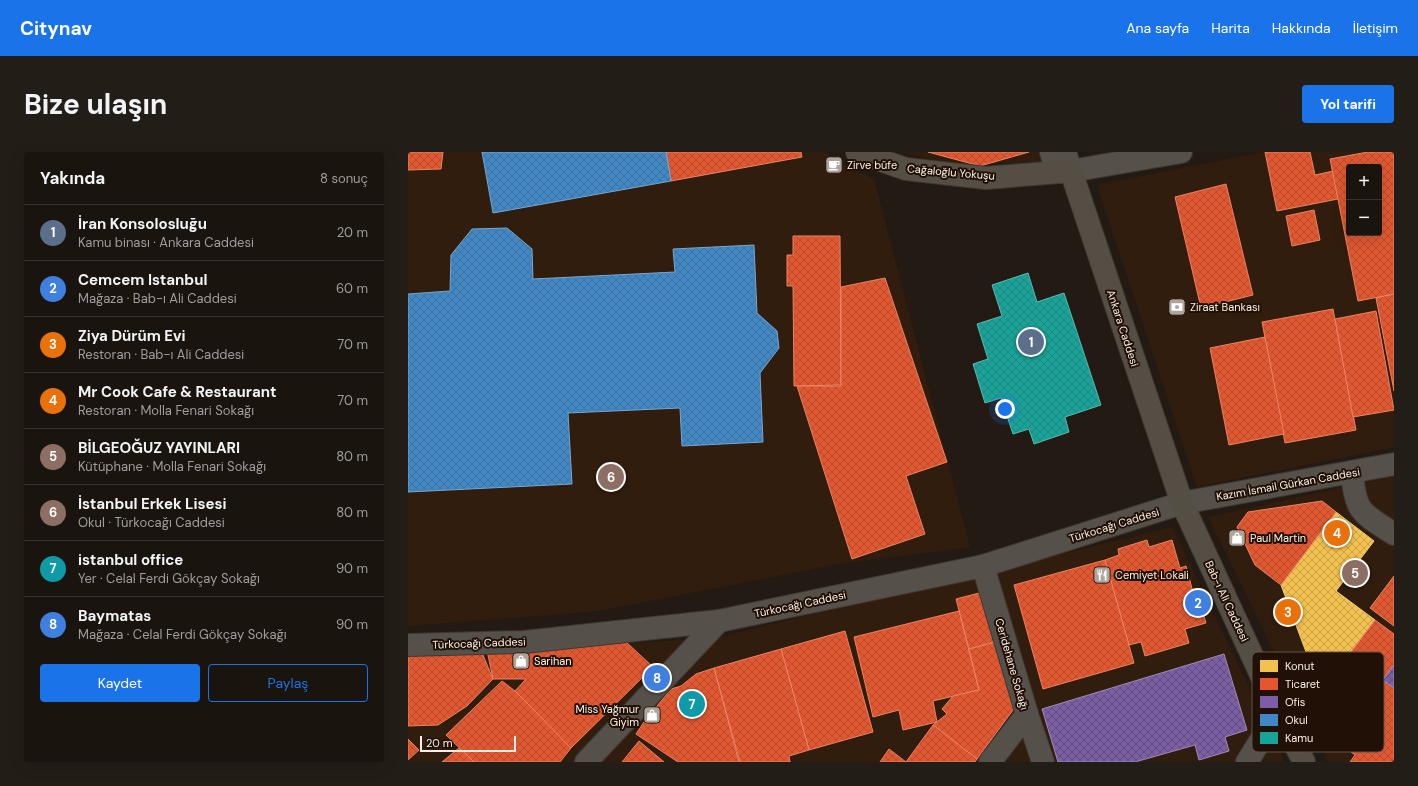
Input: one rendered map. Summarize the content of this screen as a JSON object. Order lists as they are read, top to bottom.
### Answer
{
  "streets": {
    "main road": ["Cağaloğlu Yokuşu", "Ankara Caddesi", "Bab-ı Ali Caddesi"],
    "street": ["Kazım İsmail Gürkan Caddesi", "Türkocağı Caddesi", "Ceridehane Sokağı"]
  },
  "crossings": [
    ["Cağaloğlu Yokuşu", "Ankara Caddesi"],
    ["Ankara Caddesi", "Kazım İsmail Gürkan Caddesi"],
    ["Ankara Caddesi", "Türkocağı Caddesi"],
    ["Ankara Caddesi", "Bab-ı Ali Caddesi"],
    ["Kazım İsmail Gürkan Caddesi", "Türkocağı Caddesi"],
    ["Kazım İsmail Gürkan Caddesi", "Bab-ı Ali Caddesi"],
    ["Türkocağı Caddesi", "Bab-ı Ali Caddesi"],
    ["Türkocağı Caddesi", "Ceridehane Sokağı"]
  ],
  "places": {
    "cafe": ["Zirve büfe"],
    "bank": ["Ziraat Bankası"],
    "shop": ["Paul Martin", "Sarihan", "Miss Yağmur Giyim"],
    "restaurant": ["Cemiyet Lokali"]
  },
  "legend": [
    "Konut",
    "Ticaret",
    "Ofis",
    "Okul",
    "Kamu"
  ],
  "scale_bar": "20 m",
  "page": {
    "header": "Citynav",
    "nav": [
      "Ana sayfa",
      "Harita",
      "Hakkında",
      "İletişim"
    ],
    "buttons": [
      "Yol tarifi",
      ["Kaydet", "Paylaş"]
    ],
    "title": "Bize ulaşın",
    "heading": ["Yakında", "8 sonuç"],
    "map_buttons": ["+", "−"],
    "list": [
      {
        "mark": "1",
        "name": "İran Konsolosluğu",
        "note": "Kamu binası · Ankara Caddesi",
        "value": "20 m"
      },
      {
        "mark": "2",
        "name": "Cemcem Istanbul",
        "note": "Mağaza · Bab-ı Ali Caddesi",
        "value": "60 m"
      },
      {
        "mark": "3",
        "name": "Ziya Dürüm Evi",
        "note": "Restoran · Bab-ı Ali Caddesi",
        "value": "70 m"
      },
      {
        "mark": "4",
        "name": "Mr Cook Cafe & Restaurant",
        "note": "Restoran · Molla Fenari Sokağı",
        "value": "70 m"
      },
      {
        "mark": "5",
        "name": "BİLGEOĞUZ YAYINLARI",
        "note": "Kütüphane · Molla Fenari Sokağı",
        "value": "80 m"
      },
      {
        "mark": "6",
        "name": "İstanbul Erkek Lisesi",
        "note": "Okul · Türkocağı Caddesi",
        "value": "80 m"
      },
      {
        "mark": "7",
        "name": "istanbul office",
        "note": "Yer · Celal Ferdi Gökçay Sokağı",
        "value": "90 m"
      },
      {
        "mark": "8",
        "name": "Baymatas",
        "note": "Mağaza · Celal Ferdi Gökçay Sokağı",
        "value": "90 m"
      }
    ],
    "pins": [
      "1",
      "6",
      "4",
      "5",
      "2",
      "3",
      "8",
      "7"
    ],
    "scale": "20 m"
  }
}
